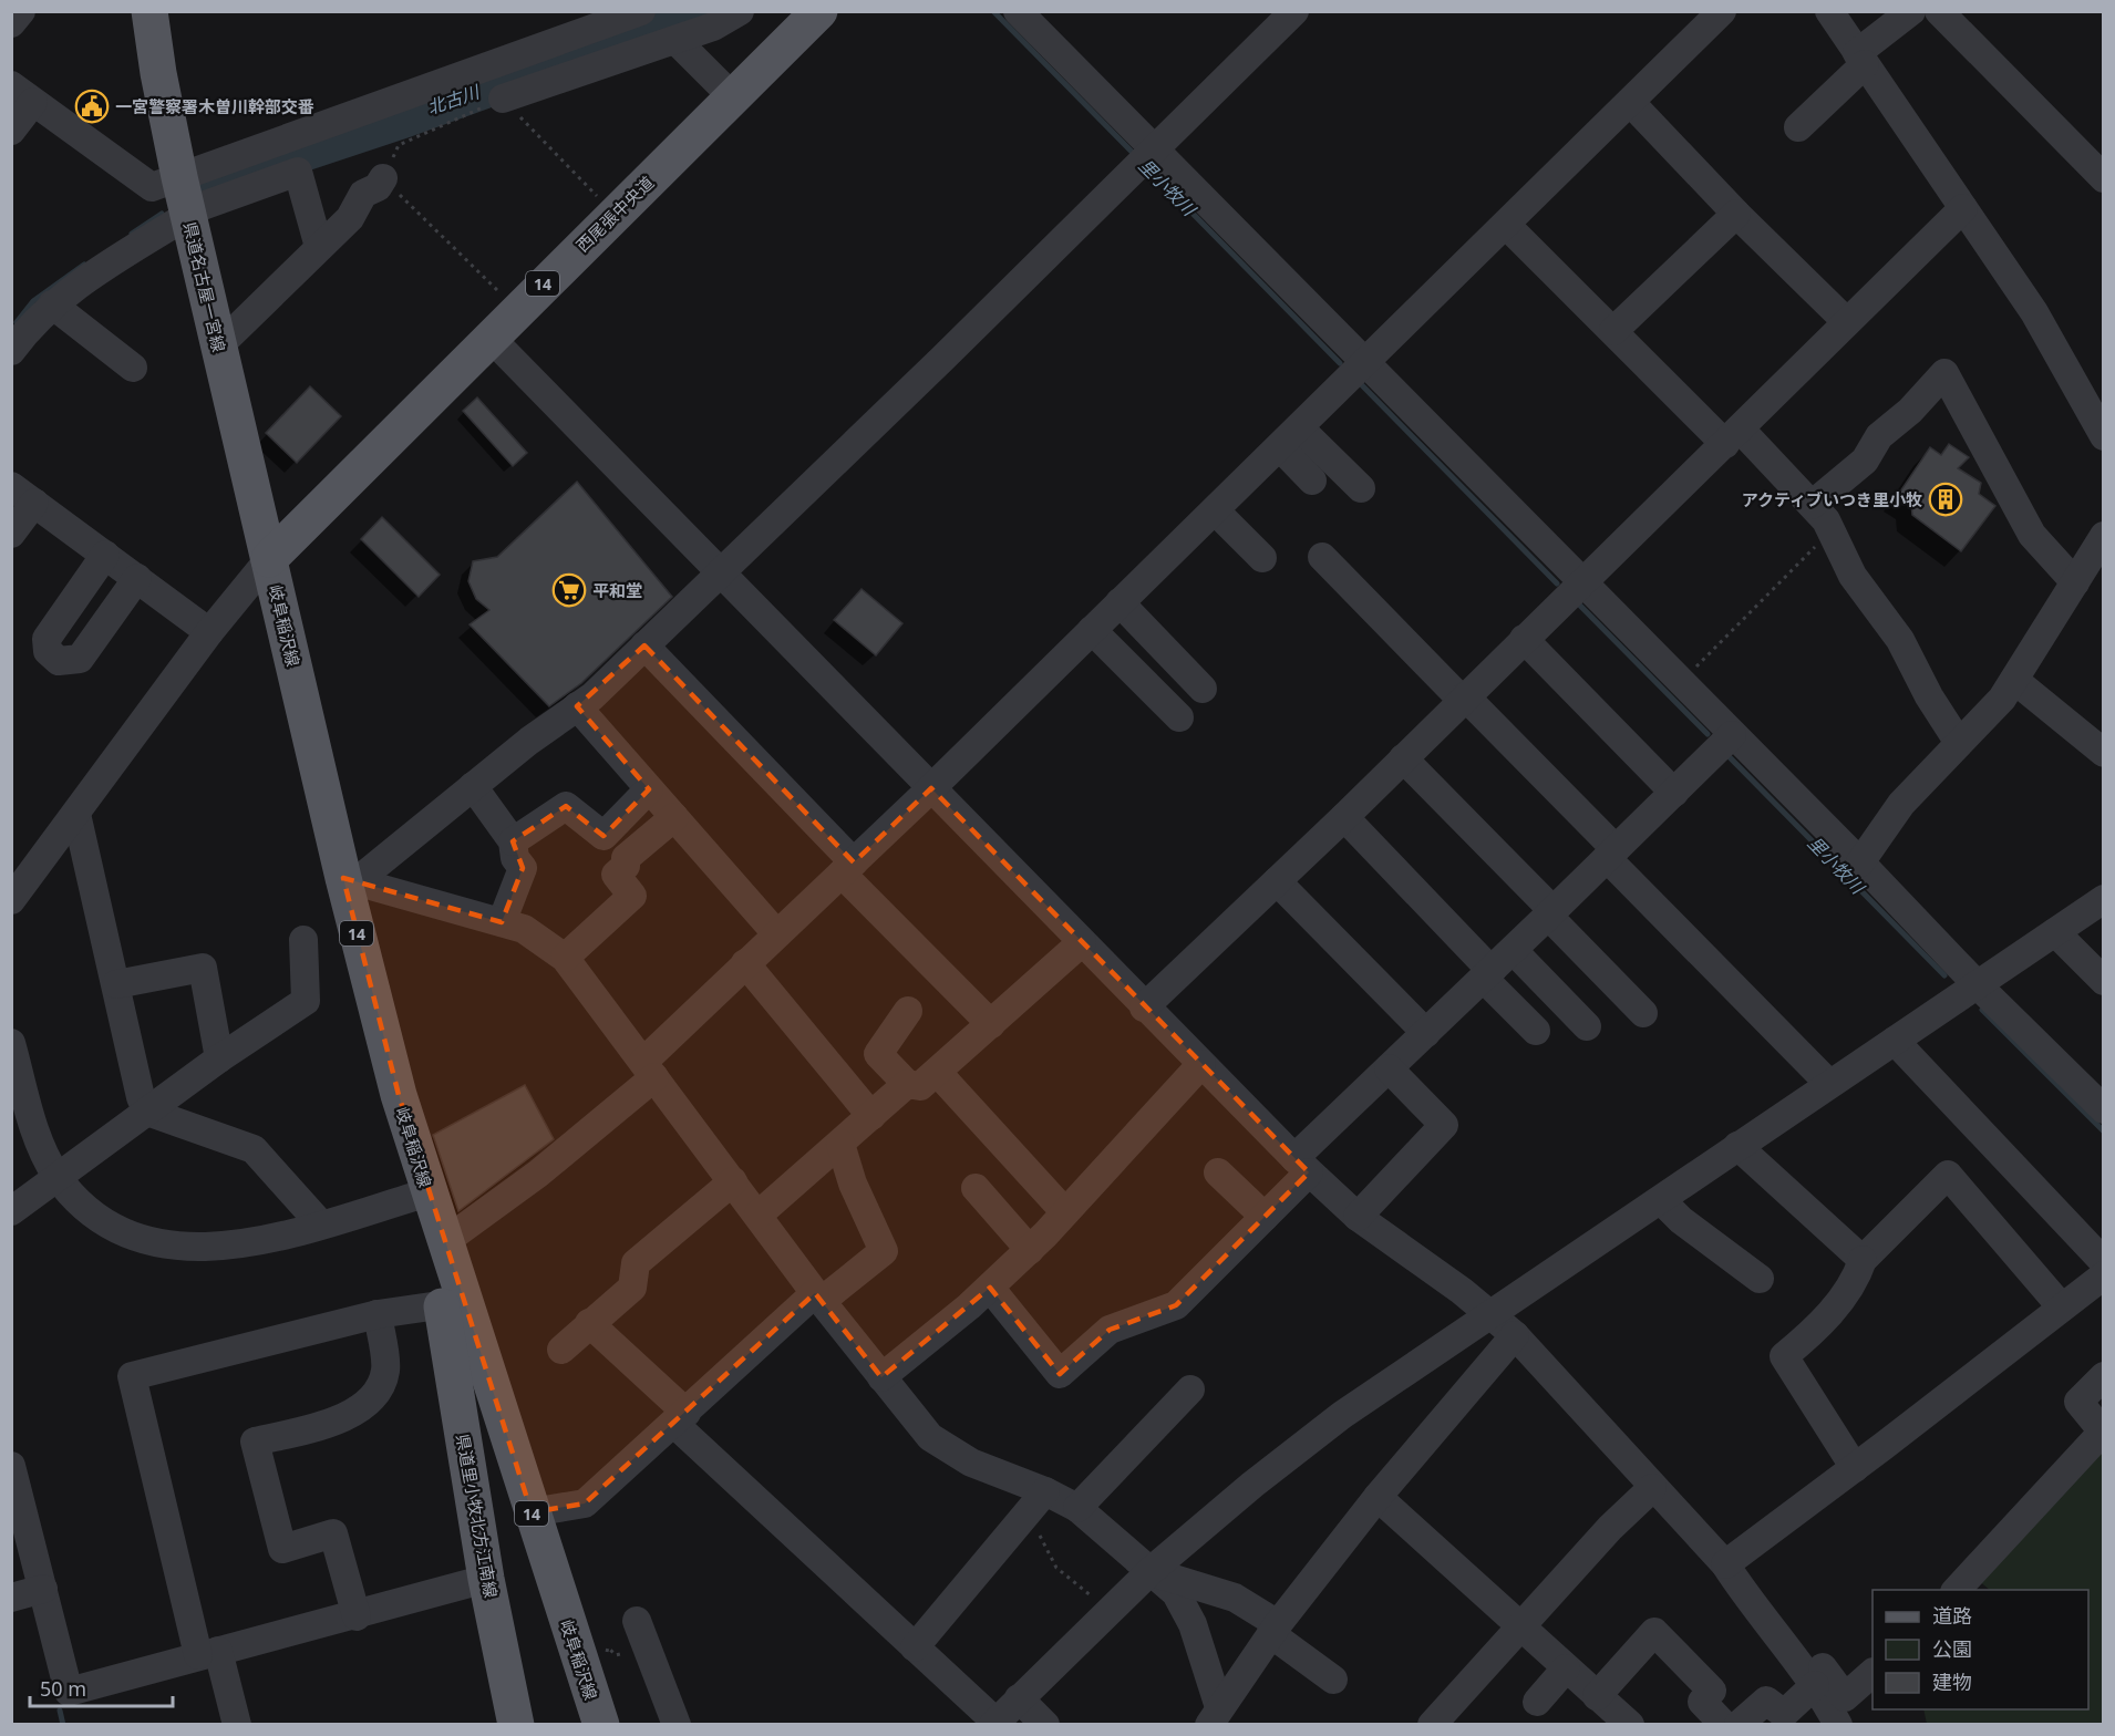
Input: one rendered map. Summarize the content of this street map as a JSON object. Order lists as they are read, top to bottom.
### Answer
{
  "streets": {
    "main road": [
      "西尾張中央道",
      "14",
      "県道名古屋一宮線",
      "岐阜稲沢線",
      "県道里小牧北方江南線"
    ]
  },
  "crossings": [
    ["西尾張中央道", "14"],
    ["西尾張中央道", "県道名古屋一宮線"],
    ["西尾張中央道", "岐阜稲沢線"],
    ["14", "県道名古屋一宮線"],
    ["14", "岐阜稲沢線"],
    ["県道名古屋一宮線", "岐阜稲沢線"],
    ["岐阜稲沢線", "県道里小牧北方江南線"]
  ],
  "water": ["北古川", "里小牧川"],
  "places": {
    "public building": ["一宮警察署木曽川幹部交番"],
    "building": ["アクティブいつき里小牧"],
    "supermarket": ["平和堂"]
  },
  "legend": ["道路", "公園", "建物"],
  "scale_bar": "50 m"
}
